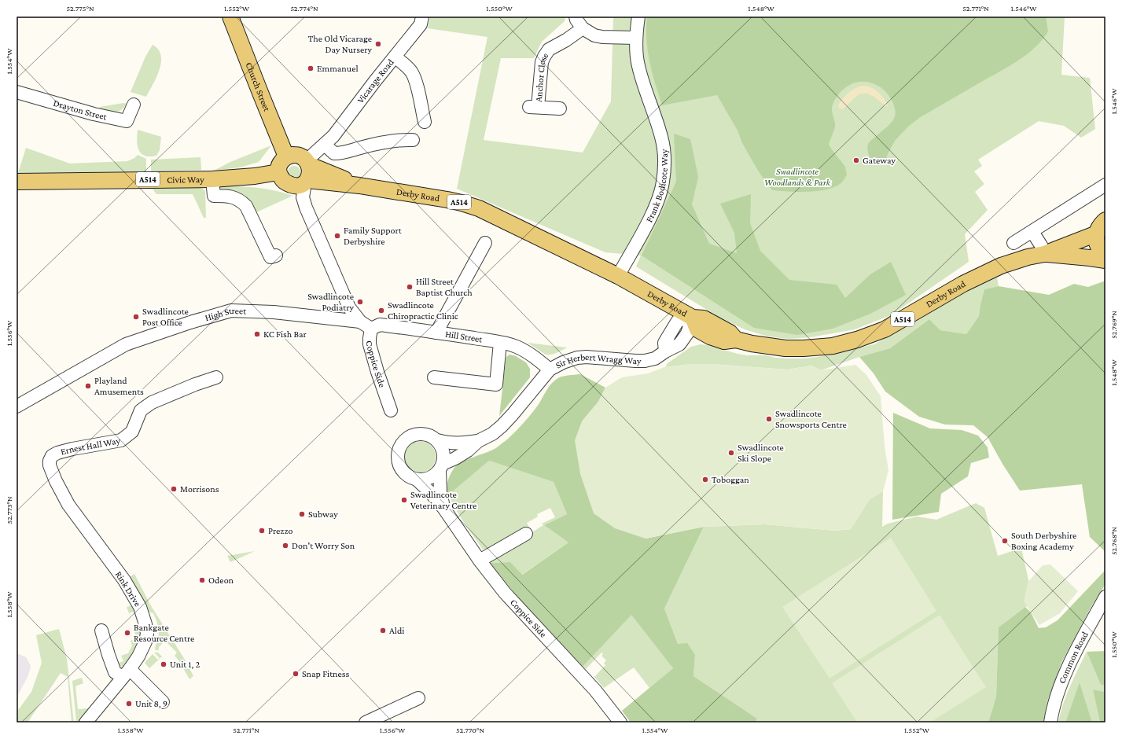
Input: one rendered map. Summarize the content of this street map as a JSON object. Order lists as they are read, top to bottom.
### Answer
{
  "streets": {
    "main road": [
      "Church Street",
      "A514",
      "Civic Way",
      "Derby Road"
    ],
    "street": [
      "Anchor Close",
      "Vicarage Road",
      "Drayton Street",
      "Frank Bodicote Way",
      "High Street",
      "Hill Street",
      "Coppice Side",
      "Sir Herbert Wragg Way",
      "Ernest Hall Way",
      "Rink Drive",
      "Common Road"
    ]
  },
  "crossings": [
    ["Vicarage Road", "Church Street"],
    ["Vicarage Road", "A514"],
    ["Vicarage Road", "Civic Way"],
    ["Vicarage Road", "Derby Road"],
    ["Church Street", "A514"],
    ["Church Street", "Civic Way"],
    ["Church Street", "Derby Road"],
    ["A514", "Civic Way"],
    ["A514", "Derby Road"],
    ["Civic Way", "Derby Road"],
    ["Frank Bodicote Way", "Derby Road"],
    ["Derby Road", "Sir Herbert Wragg Way"],
    ["High Street", "Coppice Side"],
    ["Hill Street", "Coppice Side"],
    ["Hill Street", "Sir Herbert Wragg Way"],
    ["Coppice Side", "Sir Herbert Wragg Way"],
    ["Ernest Hall Way", "Rink Drive"]
  ],
  "parks": ["Swadlincote Woodlands & Park"],
  "places": [
    "The Old Vicarage Day Nursery",
    "Emmanuel",
    "Gateway",
    "Family Support Derbyshire",
    "Hill Street Baptist Church",
    "Swadlincote Podiatry",
    "Swadlincote Chiropractic Clinic",
    "Swadlincote Post Office",
    "KC Fish Bar",
    "Playland Amusements",
    "Swadlincote Snowsports Centre",
    "Swadlincote Ski Slope",
    "Toboggan",
    "Morrisons",
    "Swadlincote Veterinary Centre",
    "Subway",
    "Prezzo",
    "South Derbyshire Boxing Academy",
    "Don't Worry Son",
    "Odeon",
    "Aldi",
    "Bankgate Resource Centre",
    "Unit 1, 2",
    "Snap Fitness",
    "Unit 8, 9"
  ],
  "coordinates": [
    "52.775°N",
    "1.552°W",
    "52.774°N",
    "1.550°W",
    "1.548°W",
    "52.771°N",
    "1.546°W",
    "1.554°W",
    "52.769°N",
    "1.556°W",
    "52.773°N",
    "52.768°N",
    "1.558°W",
    "52.770°N"
  ]
}
